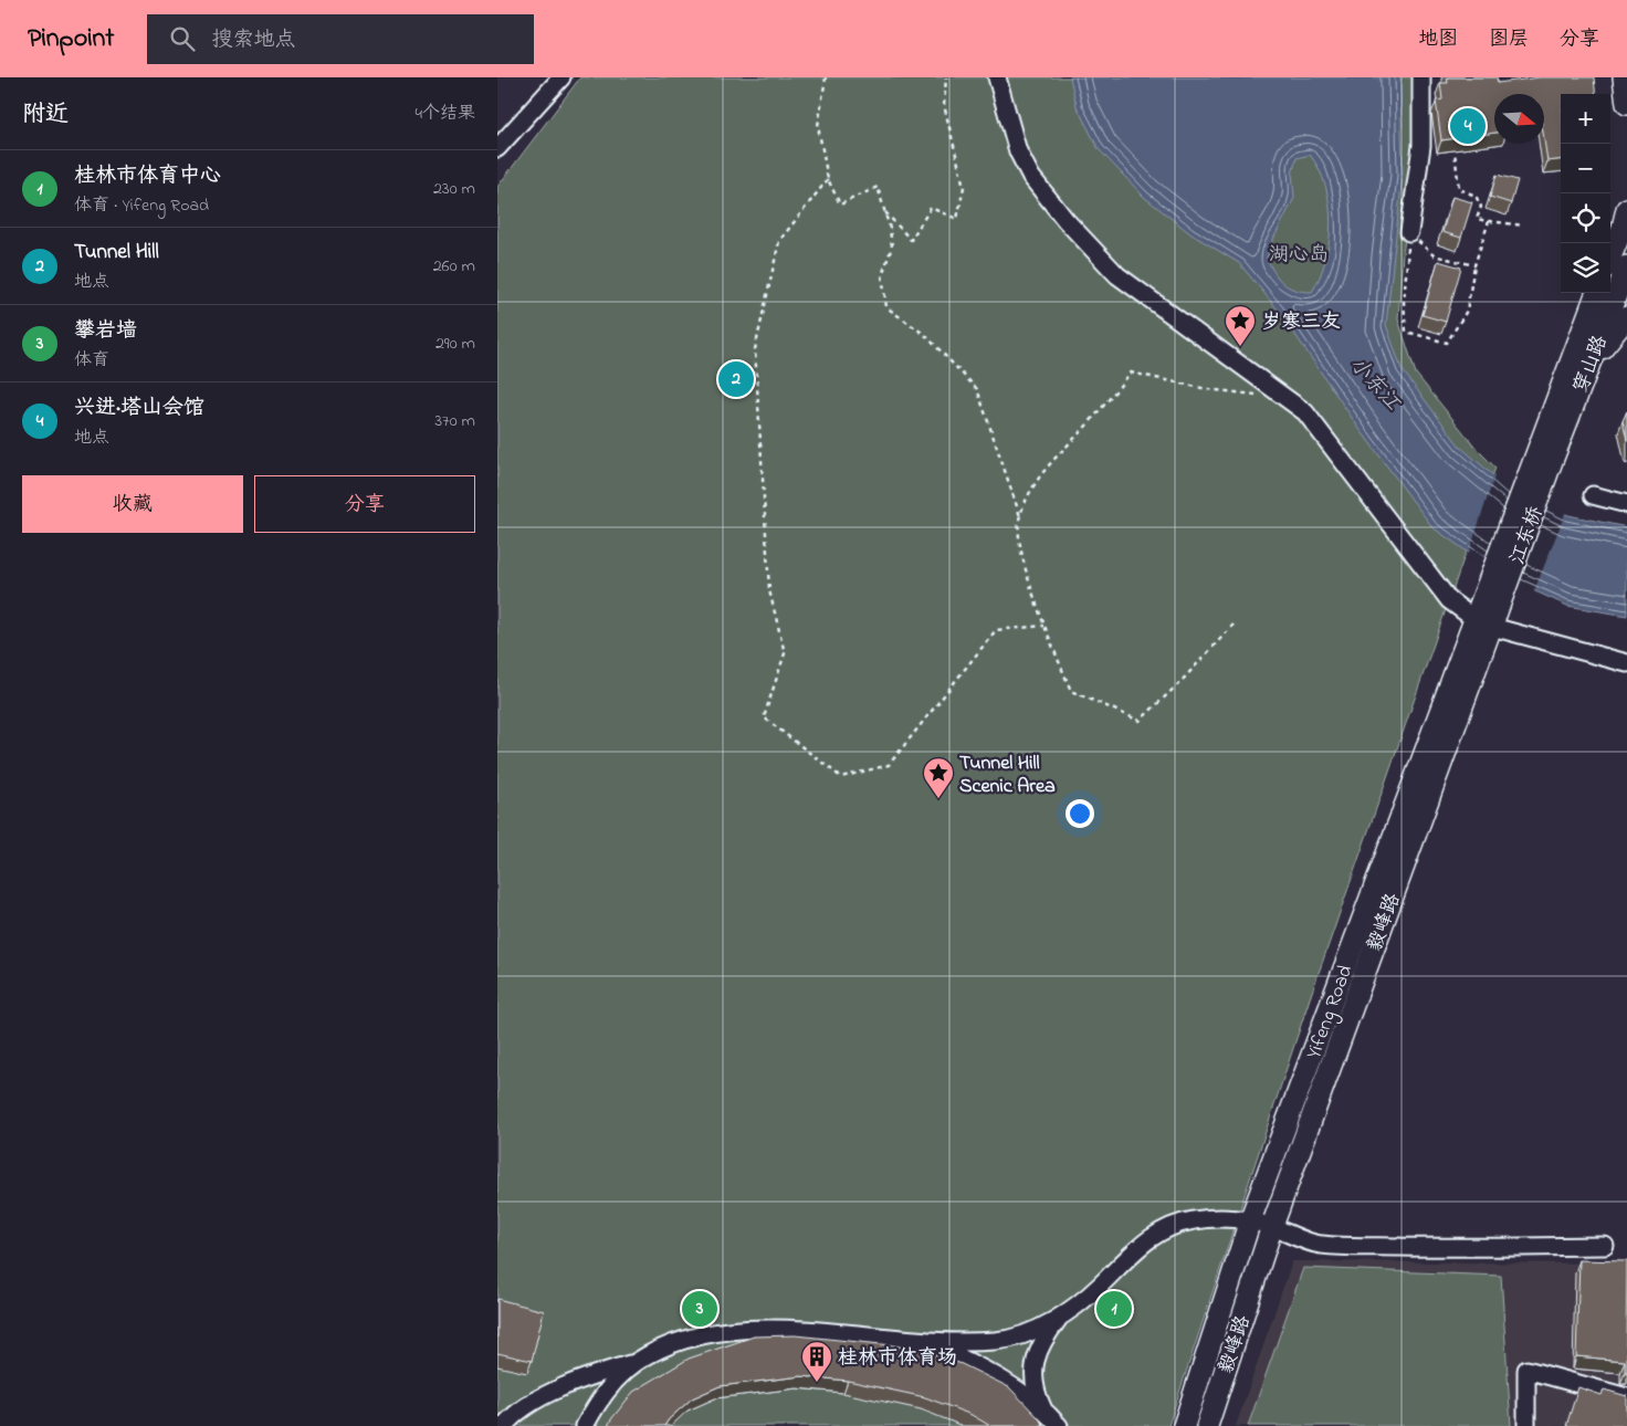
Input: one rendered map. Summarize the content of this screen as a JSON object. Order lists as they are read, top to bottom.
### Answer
{
  "streets": {
    "main road": [
      "穿山路",
      "江东桥",
      "毅峰路",
      "Yifeng Road"
    ]
  },
  "crossings": [
    ["穿山路", "江东桥"],
    ["江东桥", "毅峰路"],
    ["江东桥", "Yifeng Road"],
    ["毅峰路", "Yifeng Road"]
  ],
  "water": ["小东江"],
  "parks": ["湖心岛"],
  "places": {
    "place": ["岁寒三友", "Tunnel Hill Scenic Area"],
    "building": ["桂林市体育场"]
  },
  "north": "right",
  "page": {
    "header": "Pinpoint",
    "search": "搜索地点",
    "nav": ["地图", "图层", "分享"],
    "heading": ["附近", "4个结果"],
    "map_buttons": ["+", "−"],
    "pins": [
      "4",
      "2",
      "1",
      "3"
    ],
    "list": [
      {
        "mark": "1",
        "name": "桂林市体育中心",
        "note": "体育 · Yifeng Road",
        "value": "230 m"
      },
      {
        "mark": "2",
        "name": "Tunnel Hill",
        "note": "地点",
        "value": "260 m"
      },
      {
        "mark": "3",
        "name": "攀岩墙",
        "note": "体育",
        "value": "290 m"
      },
      {
        "mark": "4",
        "name": "兴进·塔山会馆",
        "note": "地点",
        "value": "370 m"
      }
    ],
    "buttons": ["收藏", "分享"]
  }
}
